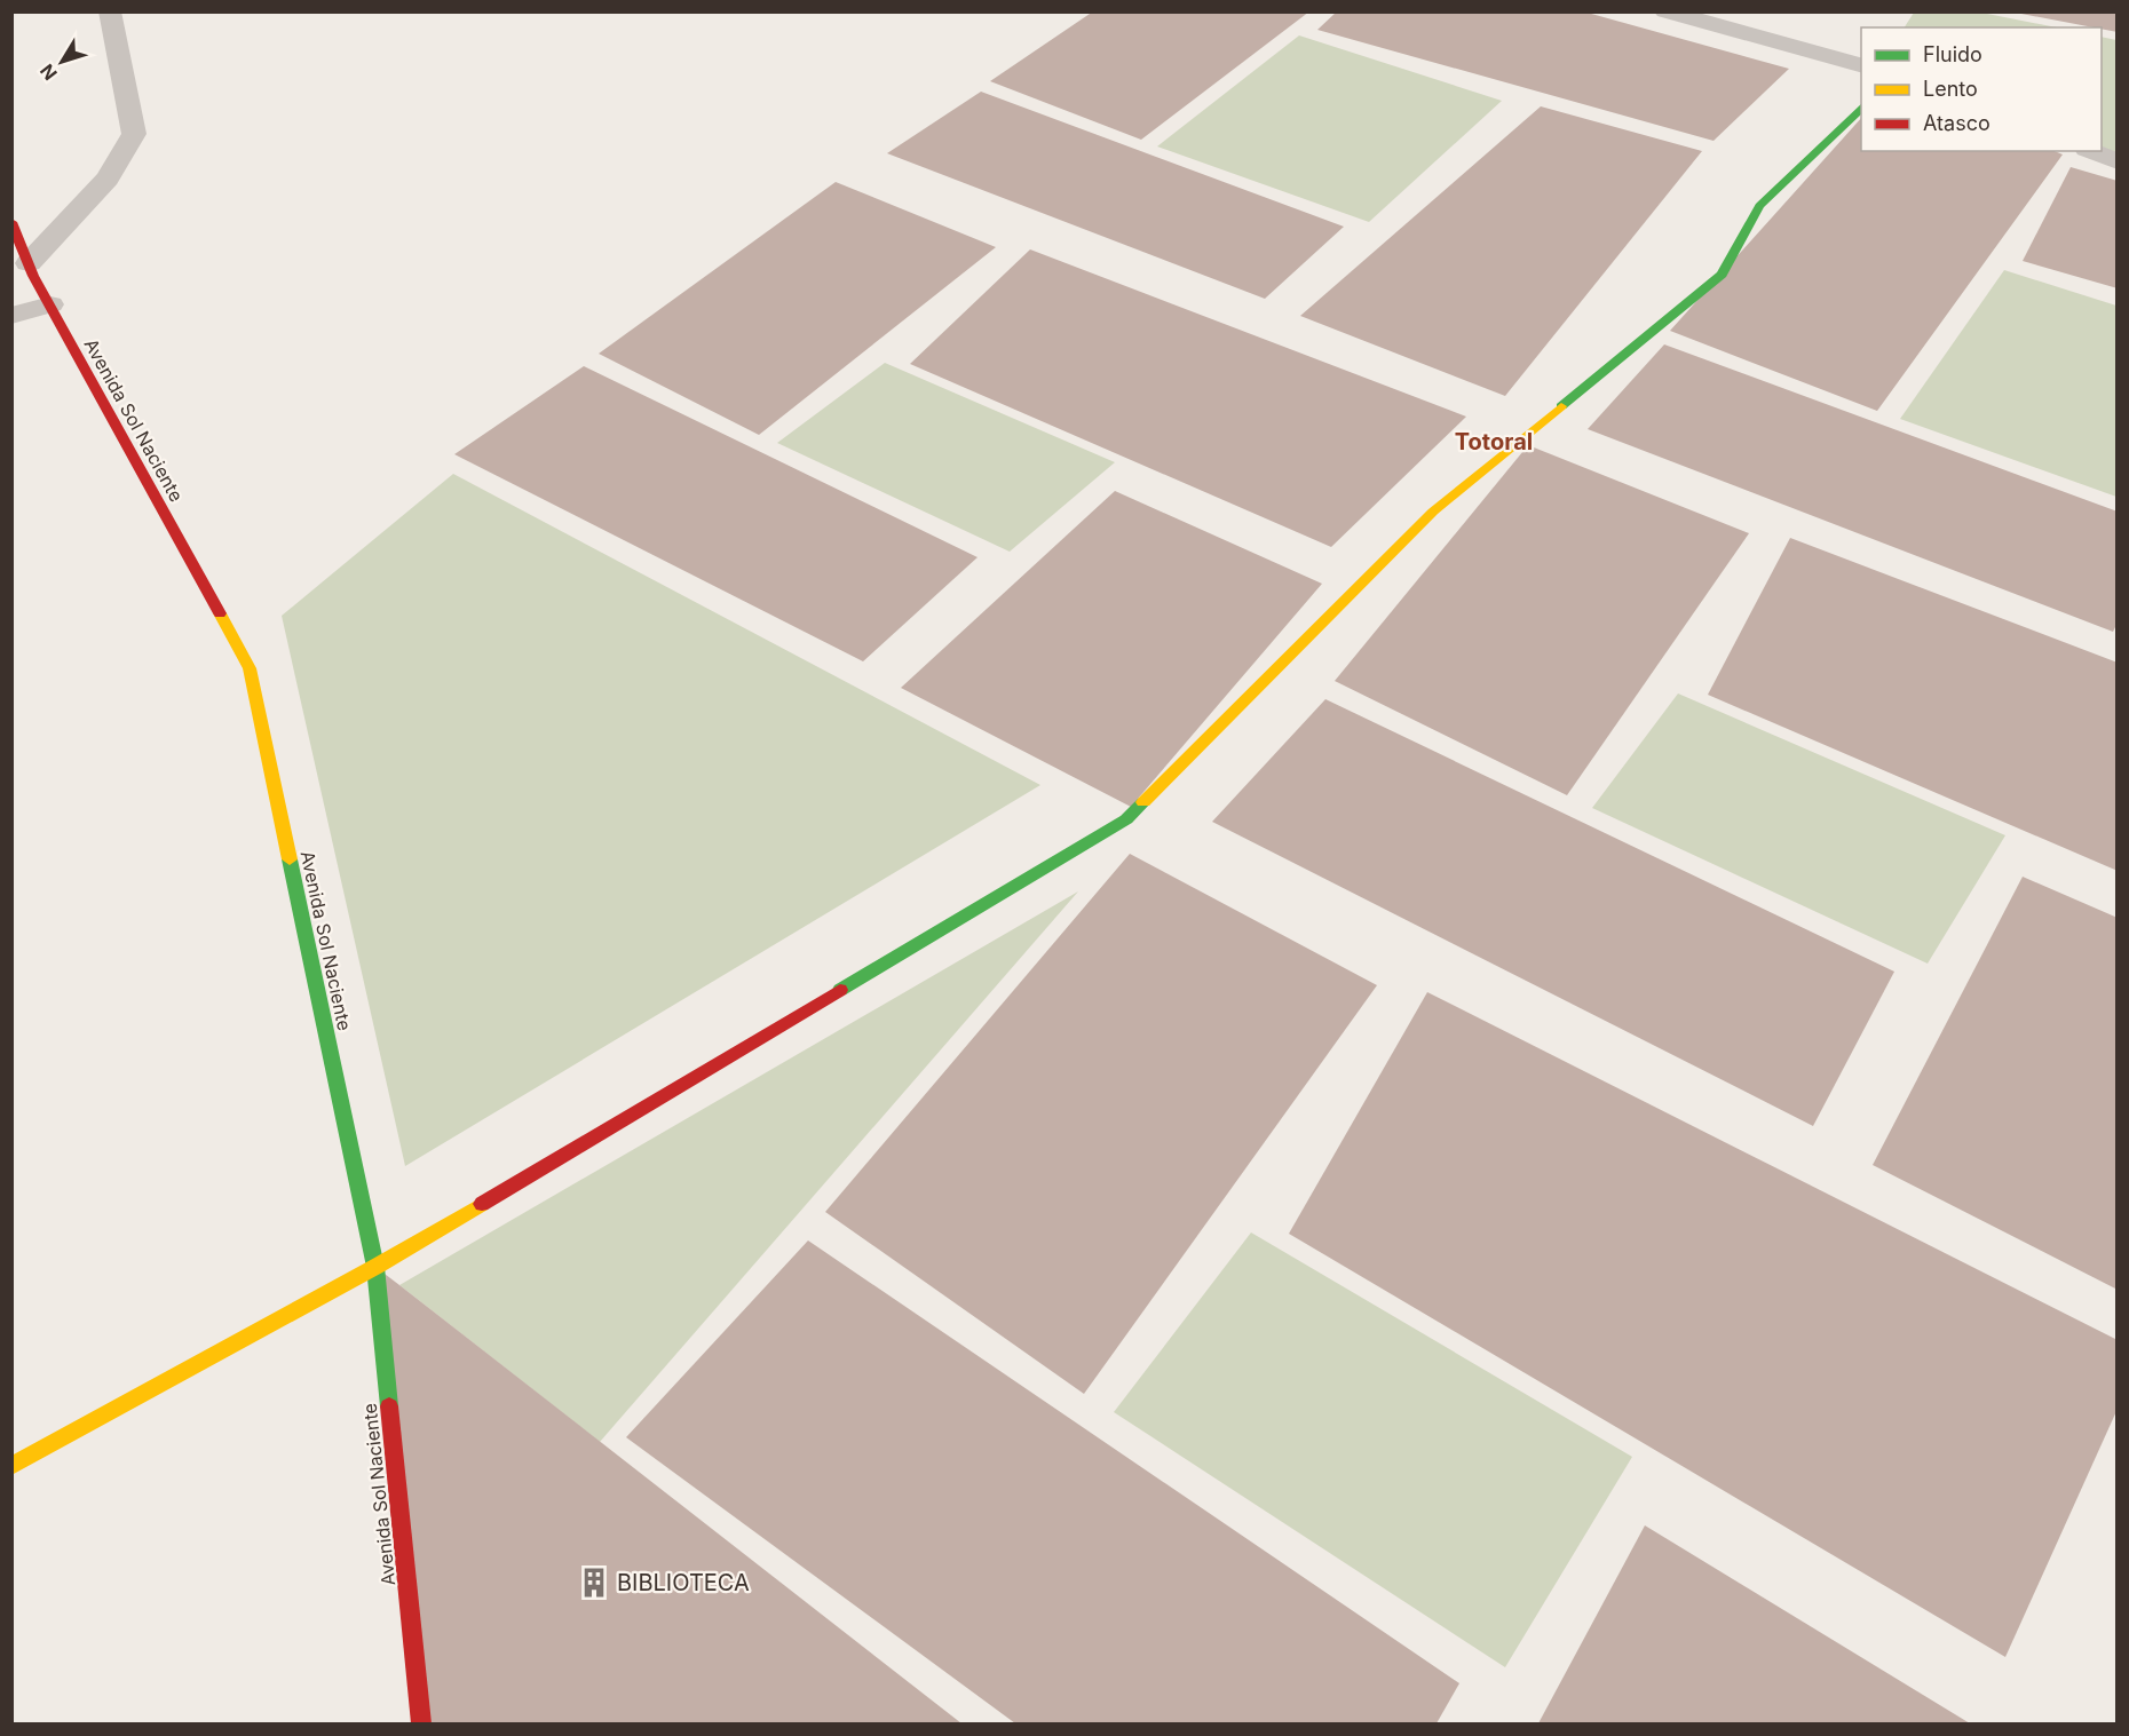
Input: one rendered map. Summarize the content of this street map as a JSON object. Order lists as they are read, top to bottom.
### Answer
{
  "streets": {
    "street": ["Avenida Sol Naciente"]
  },
  "districts": ["Totoral"],
  "places": {
    "building": ["BIBLIOTECA"]
  },
  "legend": ["Fluido", "Lento", "Atasco"],
  "north": "bottom left"
}
